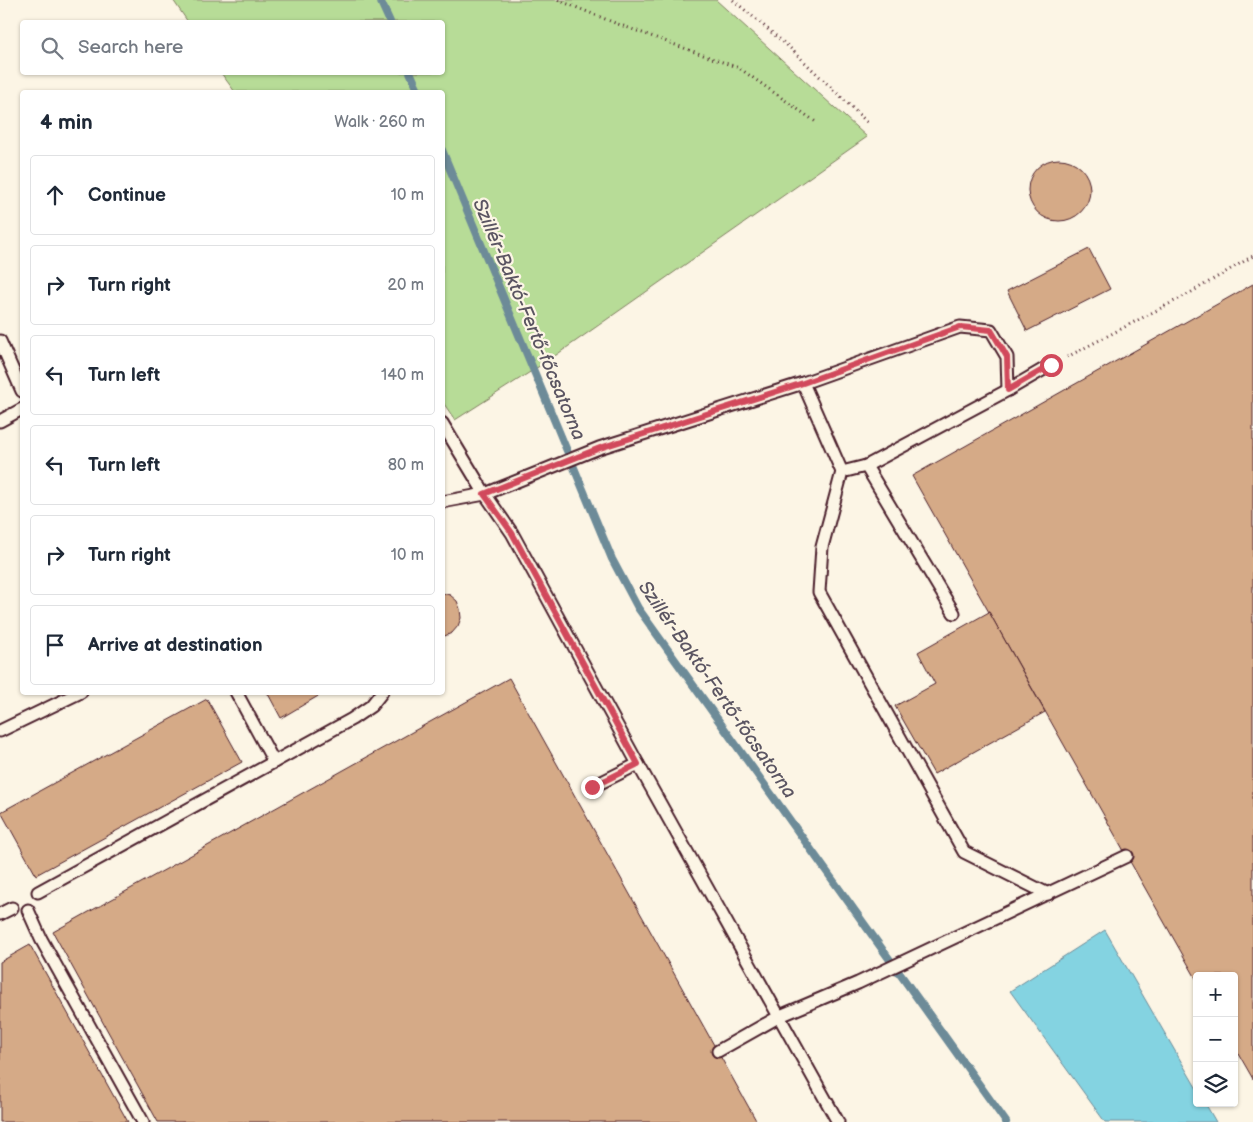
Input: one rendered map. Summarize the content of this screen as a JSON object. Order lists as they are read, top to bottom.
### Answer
{
  "water": ["Szillér-Baktó-Fertő-főcsatorna"],
  "page": {
    "search": "Search here",
    "heading": ["4 min", "Walk · 260 m"],
    "list": [
      ["Continue", "10 m"],
      ["Turn right", "20 m"],
      ["Turn left", "140 m"],
      ["Turn left", "80 m"],
      ["Turn right", "10 m"],
      "Arrive at destination"
    ],
    "map_buttons": ["+", "−"]
  }
}
